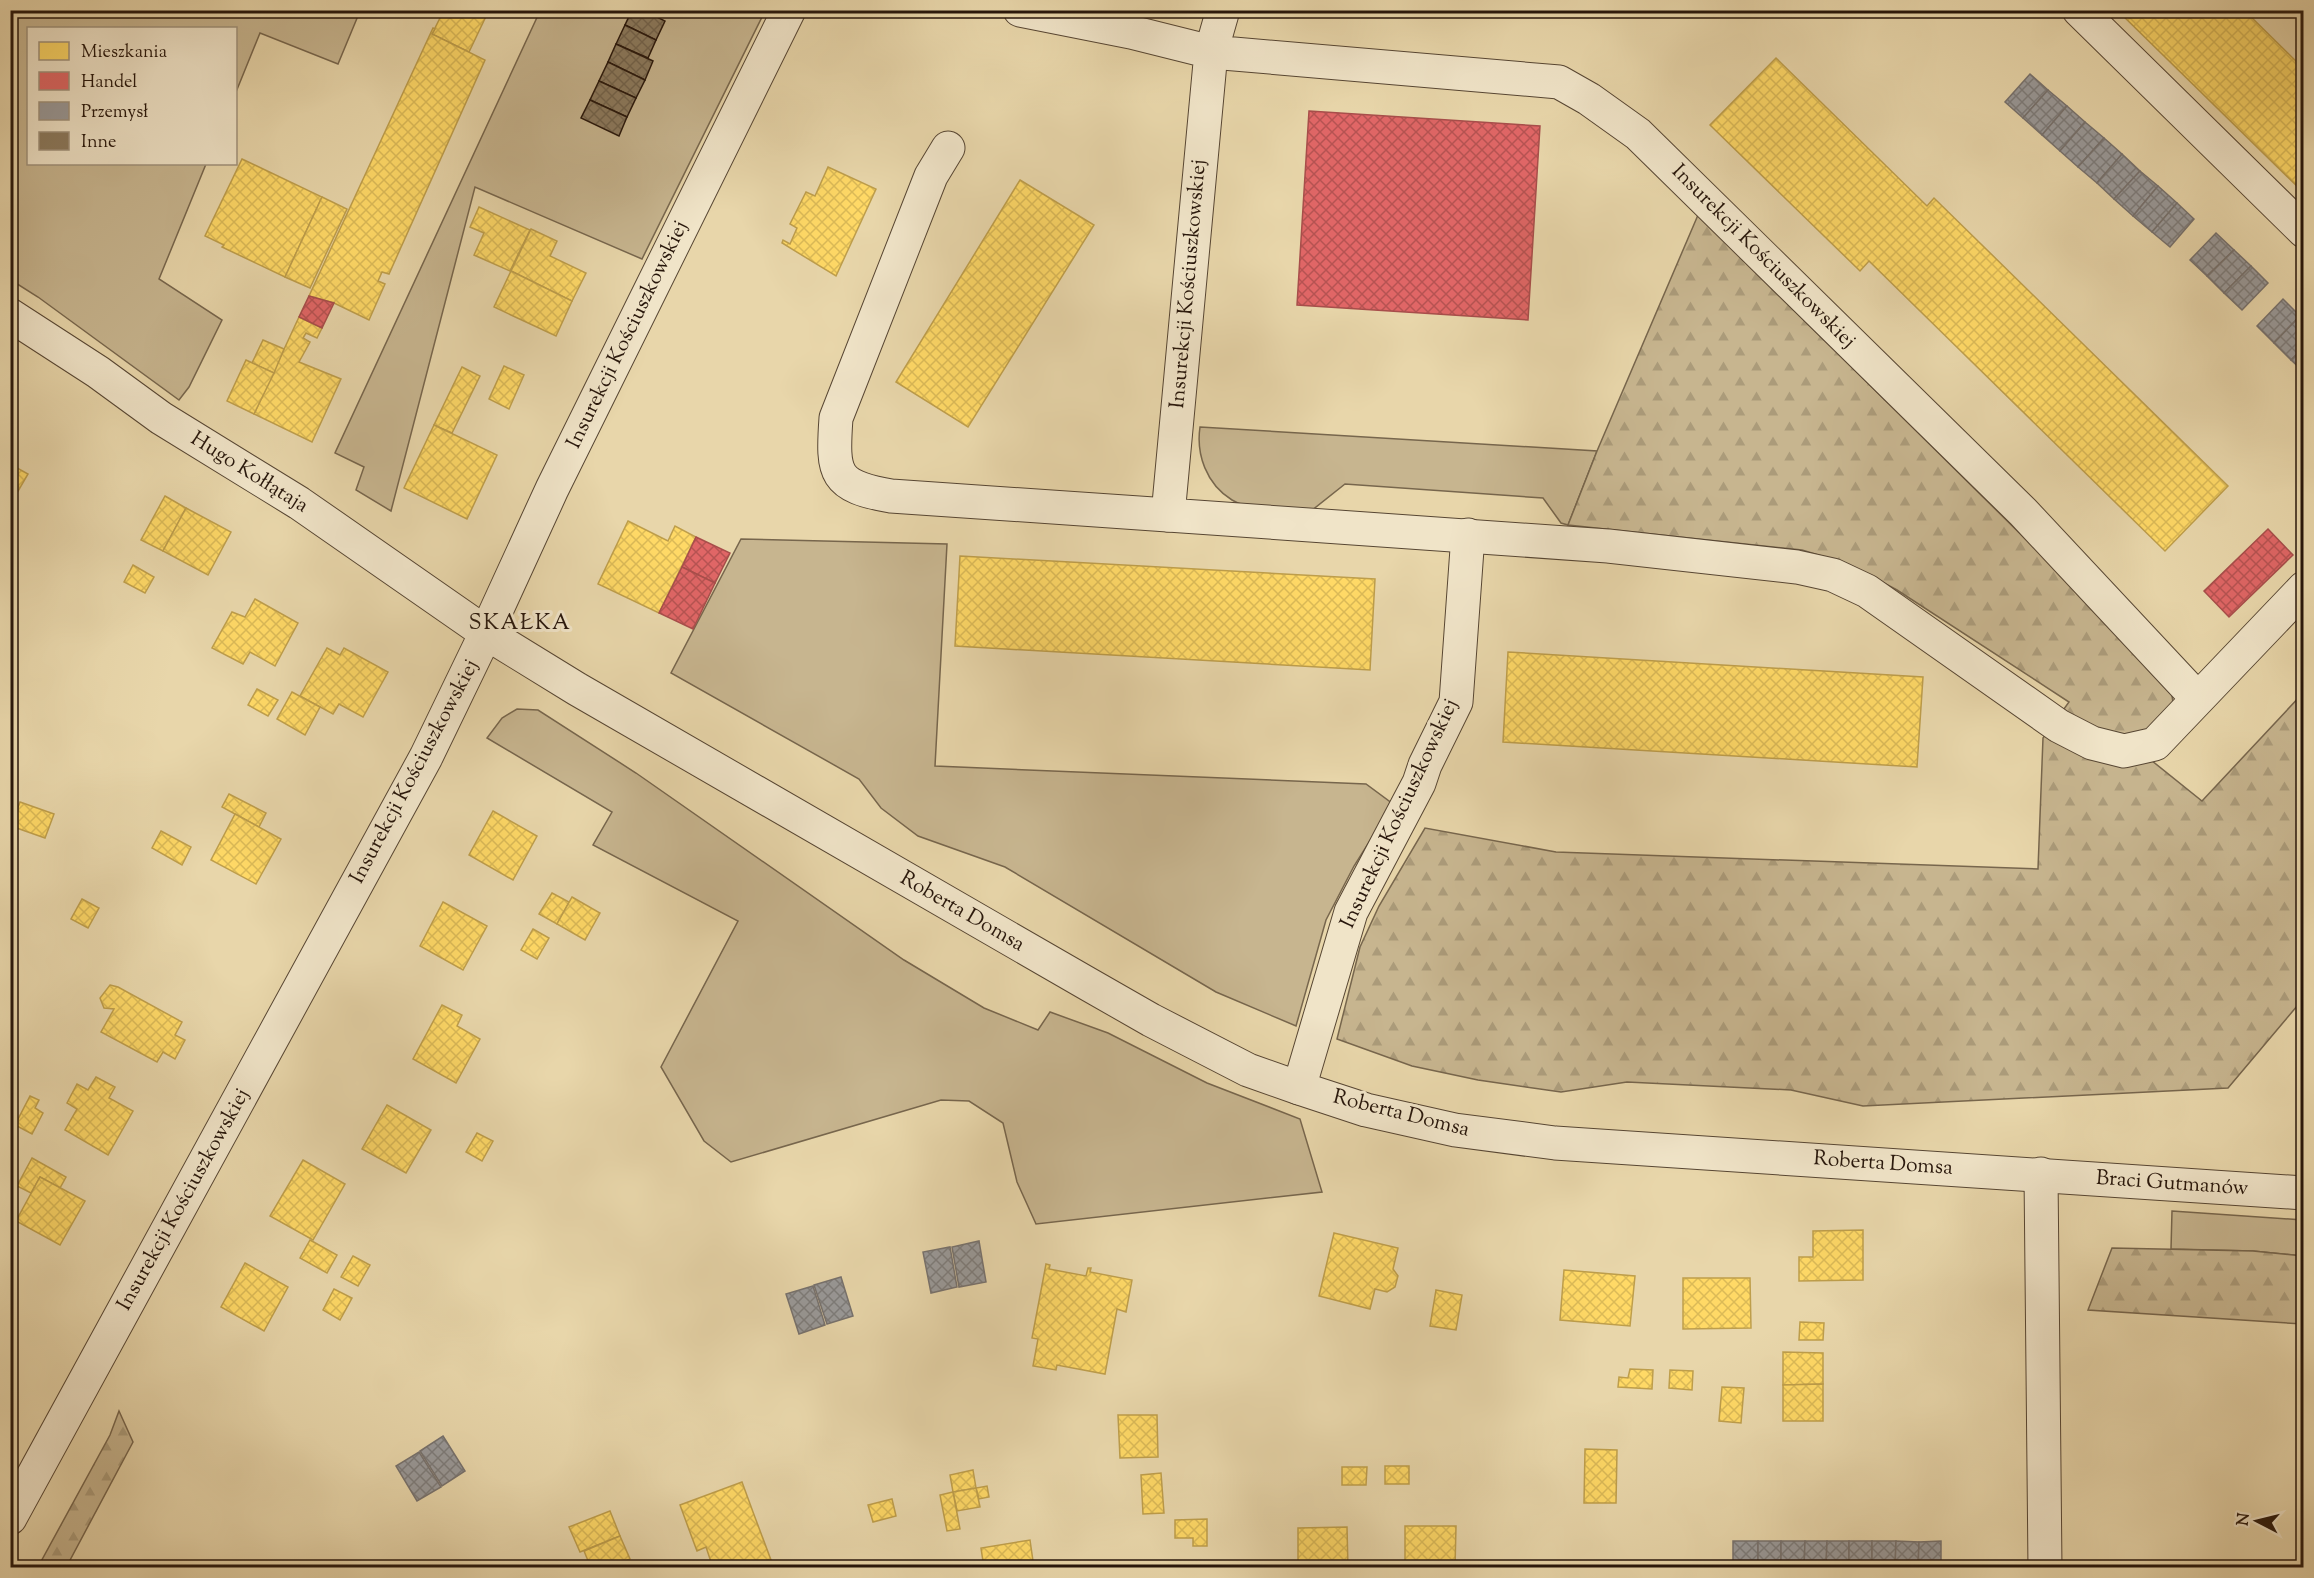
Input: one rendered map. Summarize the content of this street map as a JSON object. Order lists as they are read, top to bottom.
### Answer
{
  "streets": {
    "street": [
      "Insurekcji Kościuszkowskiej",
      "Hugo Kołłątaja",
      "Roberta Domsa",
      "Braci Gutmanów"
    ]
  },
  "crossings": [
    ["Insurekcji Kościuszkowskiej", "Hugo Kołłątaja"],
    ["Insurekcji Kościuszkowskiej", "Roberta Domsa"],
    ["Hugo Kołłątaja", "Roberta Domsa"],
    ["Roberta Domsa", "Braci Gutmanów"]
  ],
  "districts": ["SKAŁKA"],
  "legend": [
    "Mieszkania",
    "Handel",
    "Przemysł",
    "Inne"
  ],
  "north": "left"
}
